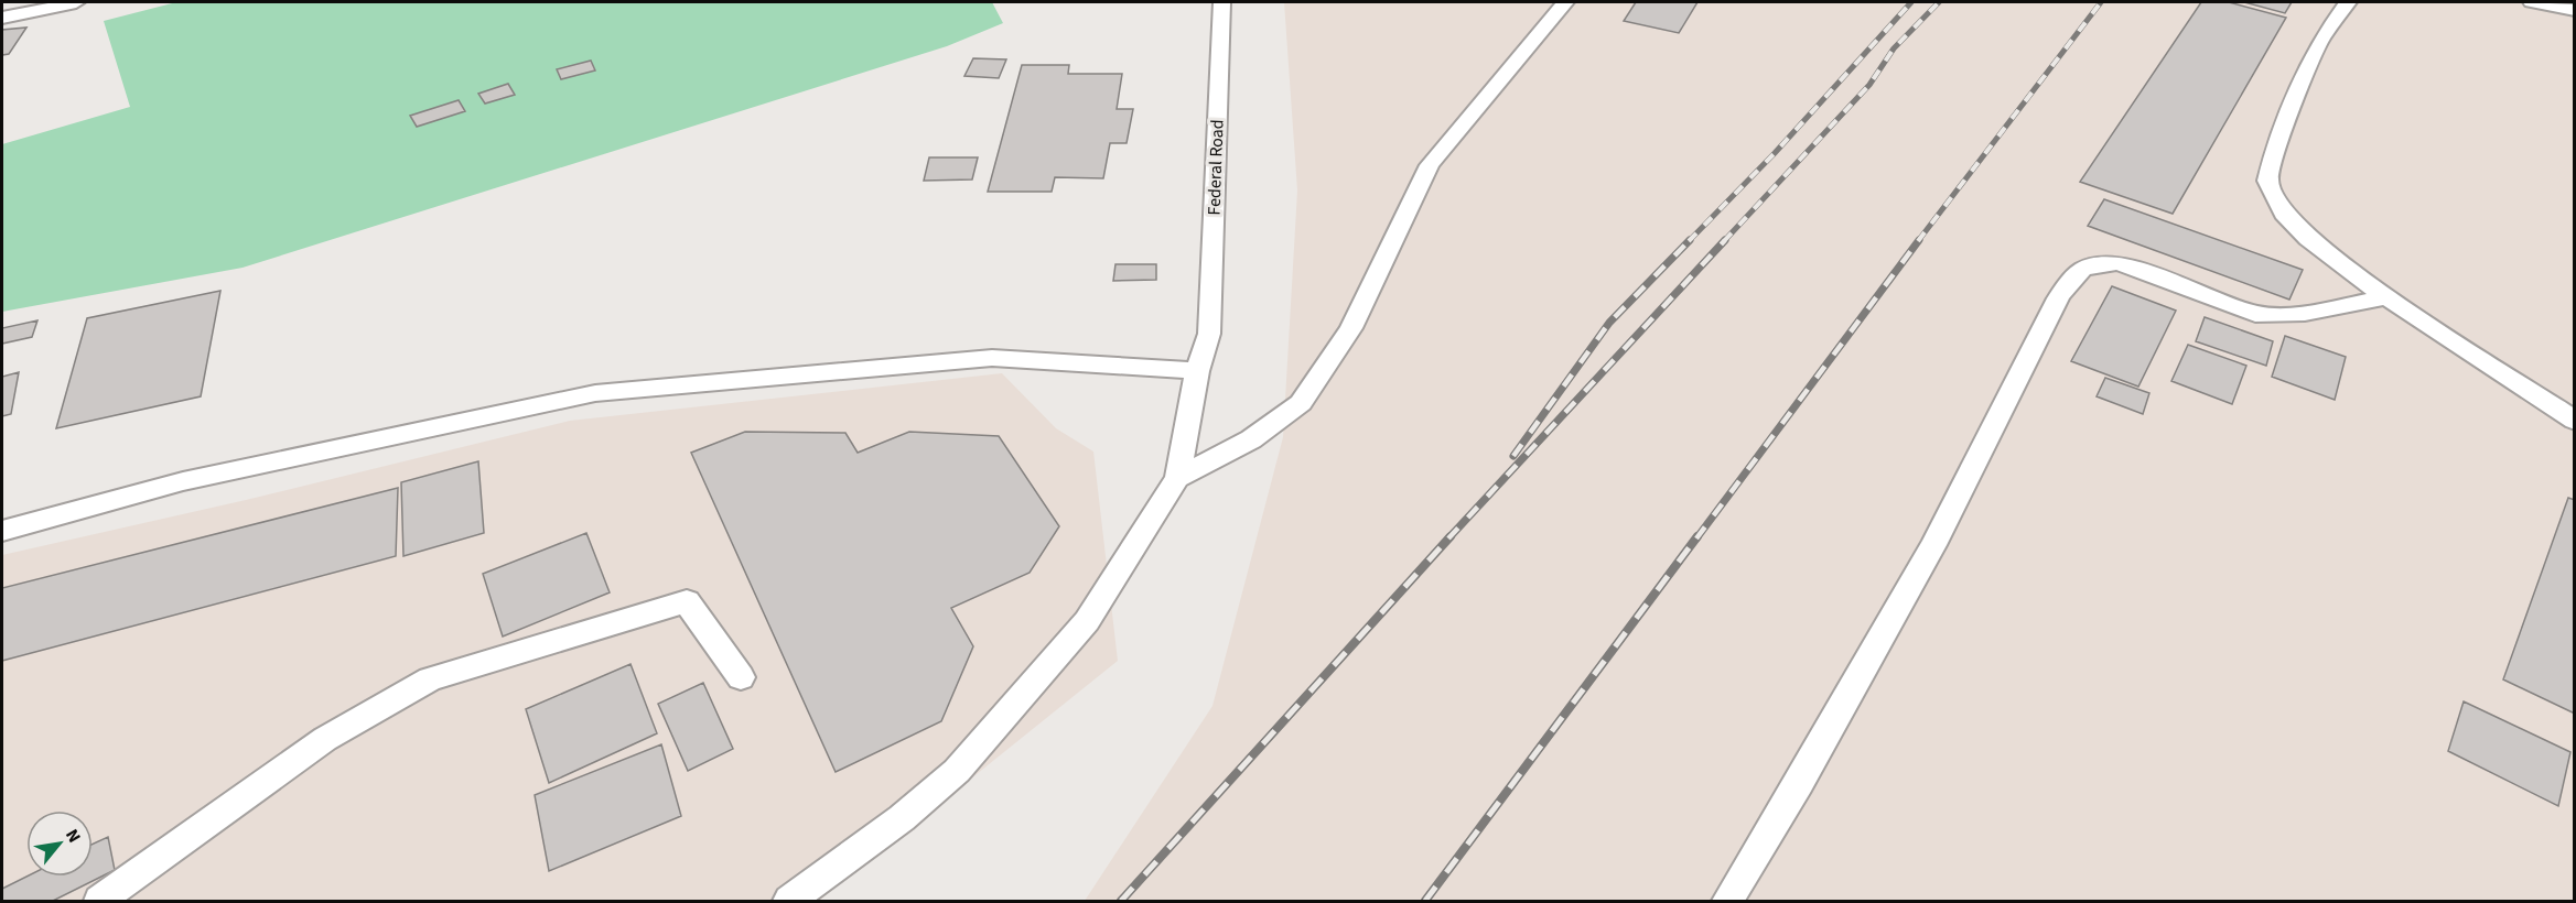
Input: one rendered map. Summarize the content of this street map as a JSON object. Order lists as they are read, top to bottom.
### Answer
{
  "streets": {
    "lane": ["Federal Road"]
  },
  "north": "top right"
}
